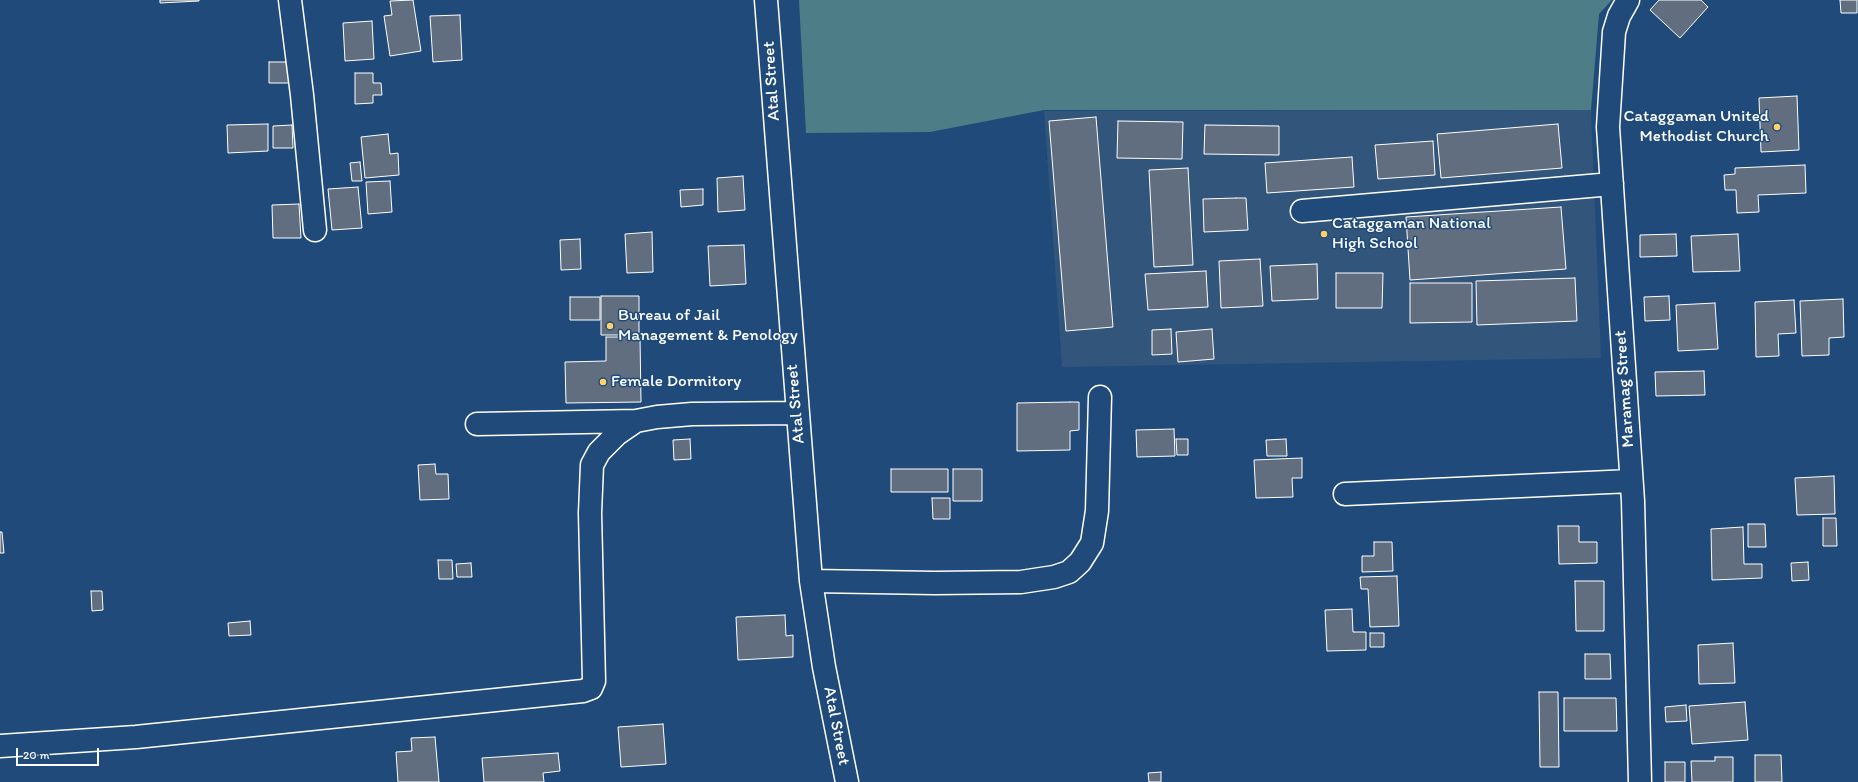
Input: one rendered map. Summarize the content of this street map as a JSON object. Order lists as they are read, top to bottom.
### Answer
{
  "streets": {
    "street": ["Atal Street", "Maramag Street"]
  },
  "places": [
    "Cataggaman United Methodist Church",
    "Cataggaman National High School",
    "Bureau of Jail Management & Penology",
    "Female Dormitory"
  ],
  "scale_bar": "20 m"
}
